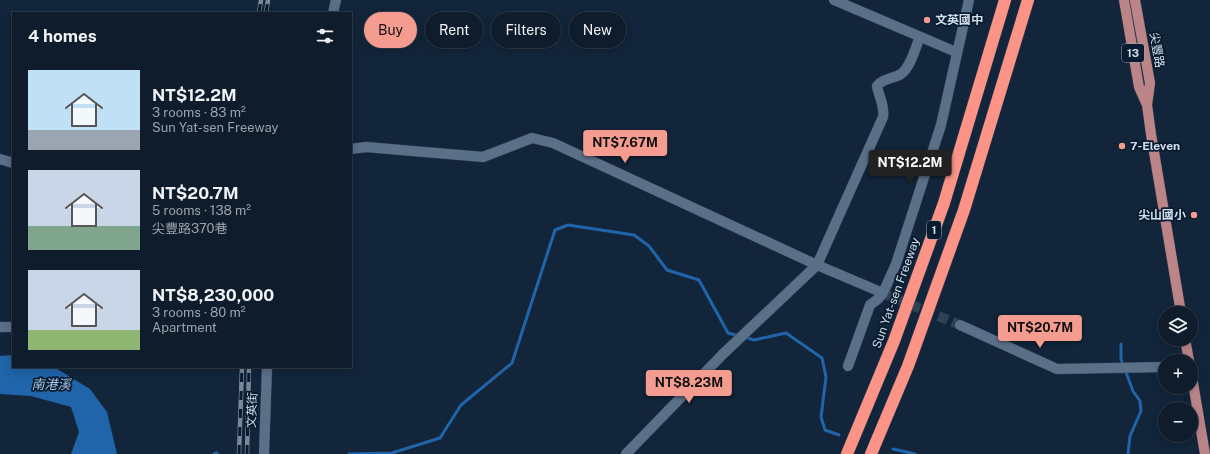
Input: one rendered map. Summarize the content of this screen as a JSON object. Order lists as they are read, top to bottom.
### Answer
{
  "streets": {
    "highway": ["1", "Sun Yat-sen Freeway"],
    "main road": ["尖豐路", "13"],
    "street": ["文英街"]
  },
  "crossings": [
    ["尖豐路", "13"]
  ],
  "water": ["南港溪"],
  "places": ["文英國中", "7-Eleven", "尖山國小"],
  "page": {
    "chip": [
      "Buy",
      "Rent",
      "Filters",
      "New"
    ],
    "heading": "4 homes",
    "list": [
      {
        "name": "NT$12.2M",
        "note": "3 rooms · 83 m² · Sun Yat-sen Freeway"
      },
      {
        "name": "NT$20.7M",
        "note": "5 rooms · 138 m² · 尖豐路370巷"
      },
      {
        "name": "NT$8,230,000",
        "note": "3 rooms · 80 m² · Apartment"
      }
    ],
    "price": [
      "NT$7.67M",
      "NT$12.2M",
      "NT$20.7M",
      "NT$8.23M"
    ],
    "map_buttons": ["+", "−"]
  }
}
